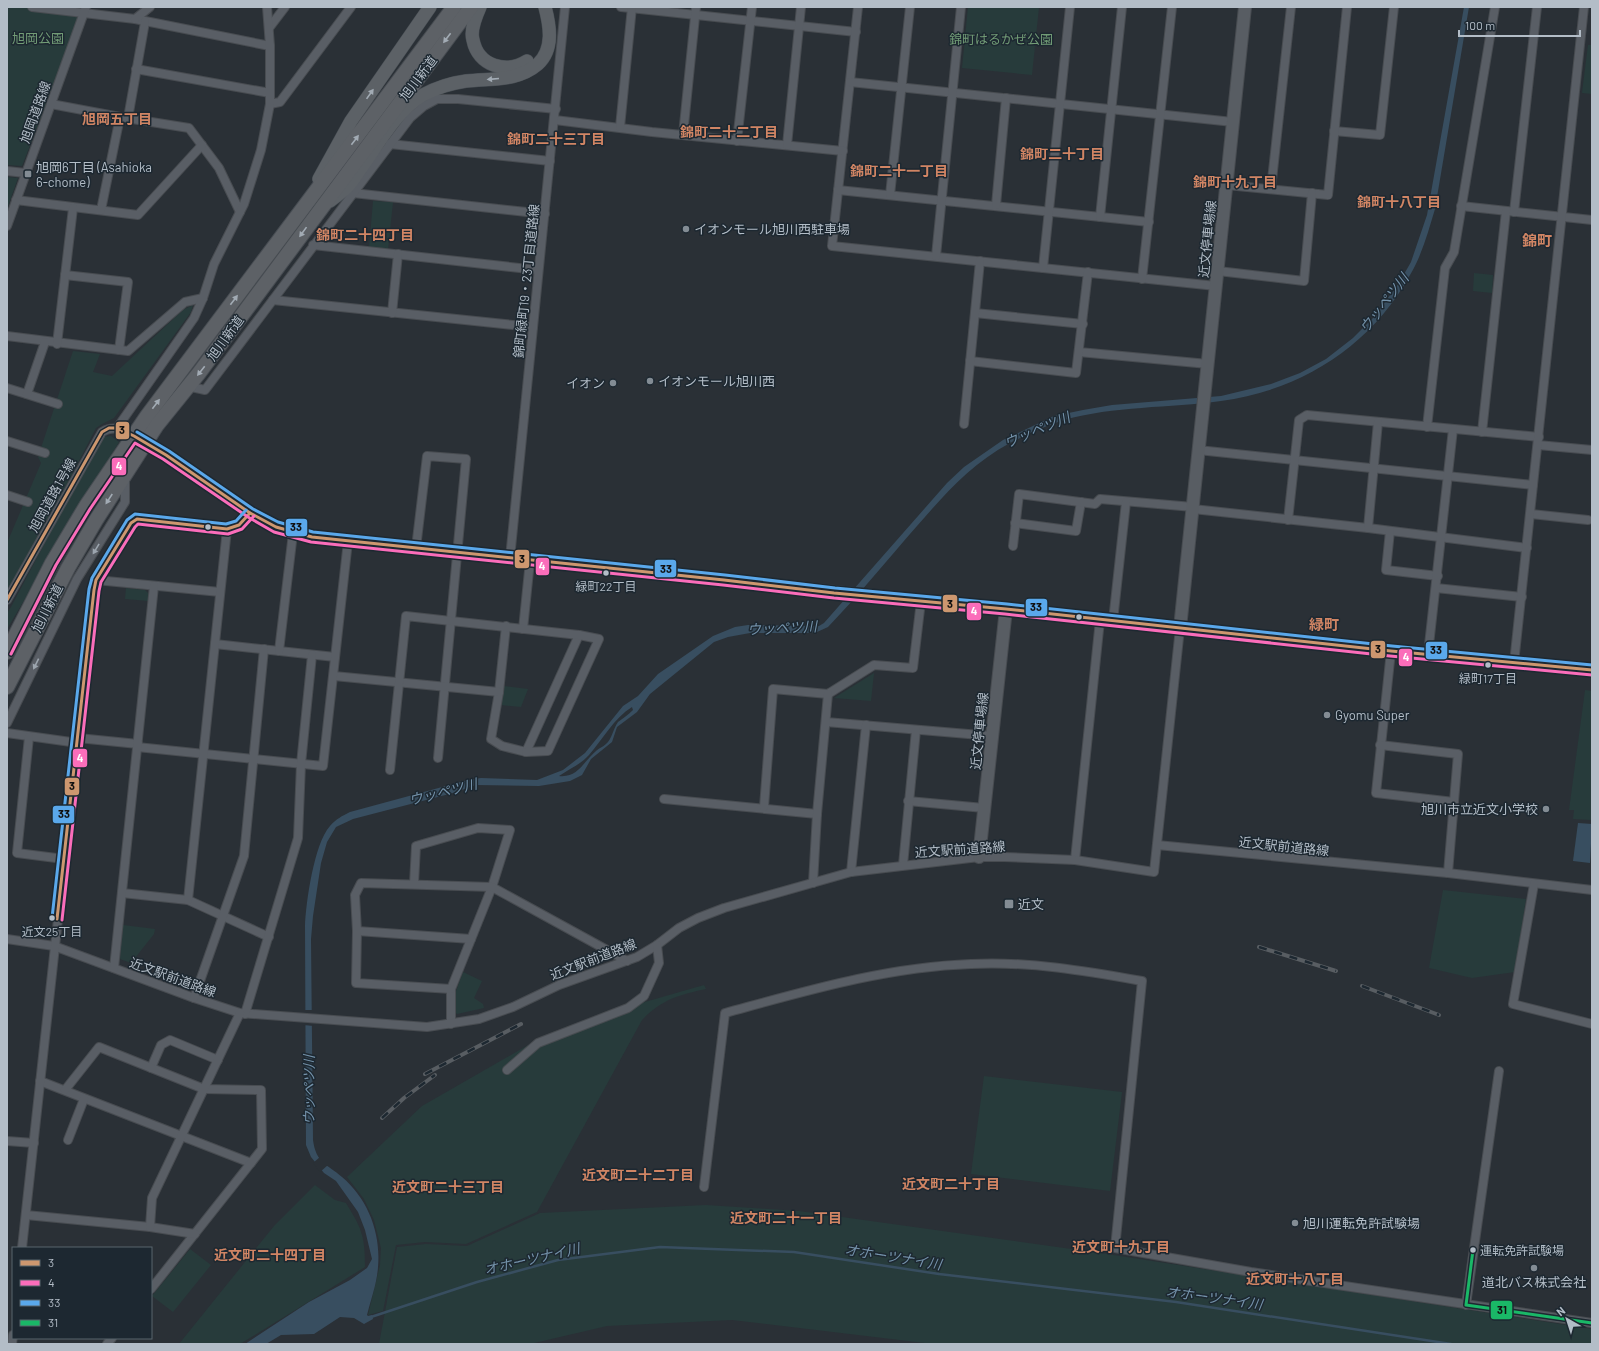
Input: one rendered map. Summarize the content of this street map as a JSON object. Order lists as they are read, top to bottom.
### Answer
{
  "streets": {
    "highway": ["旭川新道"],
    "main road": ["近文停車場線"],
    "street": [
      "旭岡道路線",
      "錦町緑町19・23丁目道路線",
      "旭岡道路1号線",
      "近文駅前道路線"
    ]
  },
  "crossings": [
    ["近文停車場線", "近文駅前道路線"]
  ],
  "districts": [
    "旭岡五丁目",
    "錦町二十二丁目",
    "錦町二十三丁目",
    "錦町二十丁目",
    "錦町二十一丁目",
    "錦町十九丁目",
    "錦町十八丁目",
    "錦町二十四丁目",
    "錦町",
    "緑町",
    "近文町二十二丁目",
    "近文町二十丁目",
    "近文町二十三丁目",
    "近文町二十一丁目",
    "近文町十九丁目",
    "近文町二十四丁目",
    "近文町十八丁目"
  ],
  "water": ["ウッペツ川", "オホーツナイ川"],
  "parks": ["旭岡公園", "錦町はるかぜ公園"],
  "places": {
    "transit": ["旭岡6丁目 (Asahioka 6-chome)", "近文"],
    "other": [
      "イオンモール旭川西駐車場",
      "イオンモール旭川西",
      "イオン",
      "緑町22丁目",
      "緑町17丁目",
      "Gyomu Super",
      "旭川市立近文小学校",
      "近文25丁目",
      "旭川運転免許試験場",
      "運転免許試験場",
      "道北バス株式会社"
    ]
  },
  "lines": [
    "transit line 3",
    "transit line 33",
    "transit line 4",
    "transit line 31"
  ],
  "legend": [
    "3",
    "4",
    "33",
    "31"
  ],
  "scale_bar": "100 m",
  "north": "top left"
}
